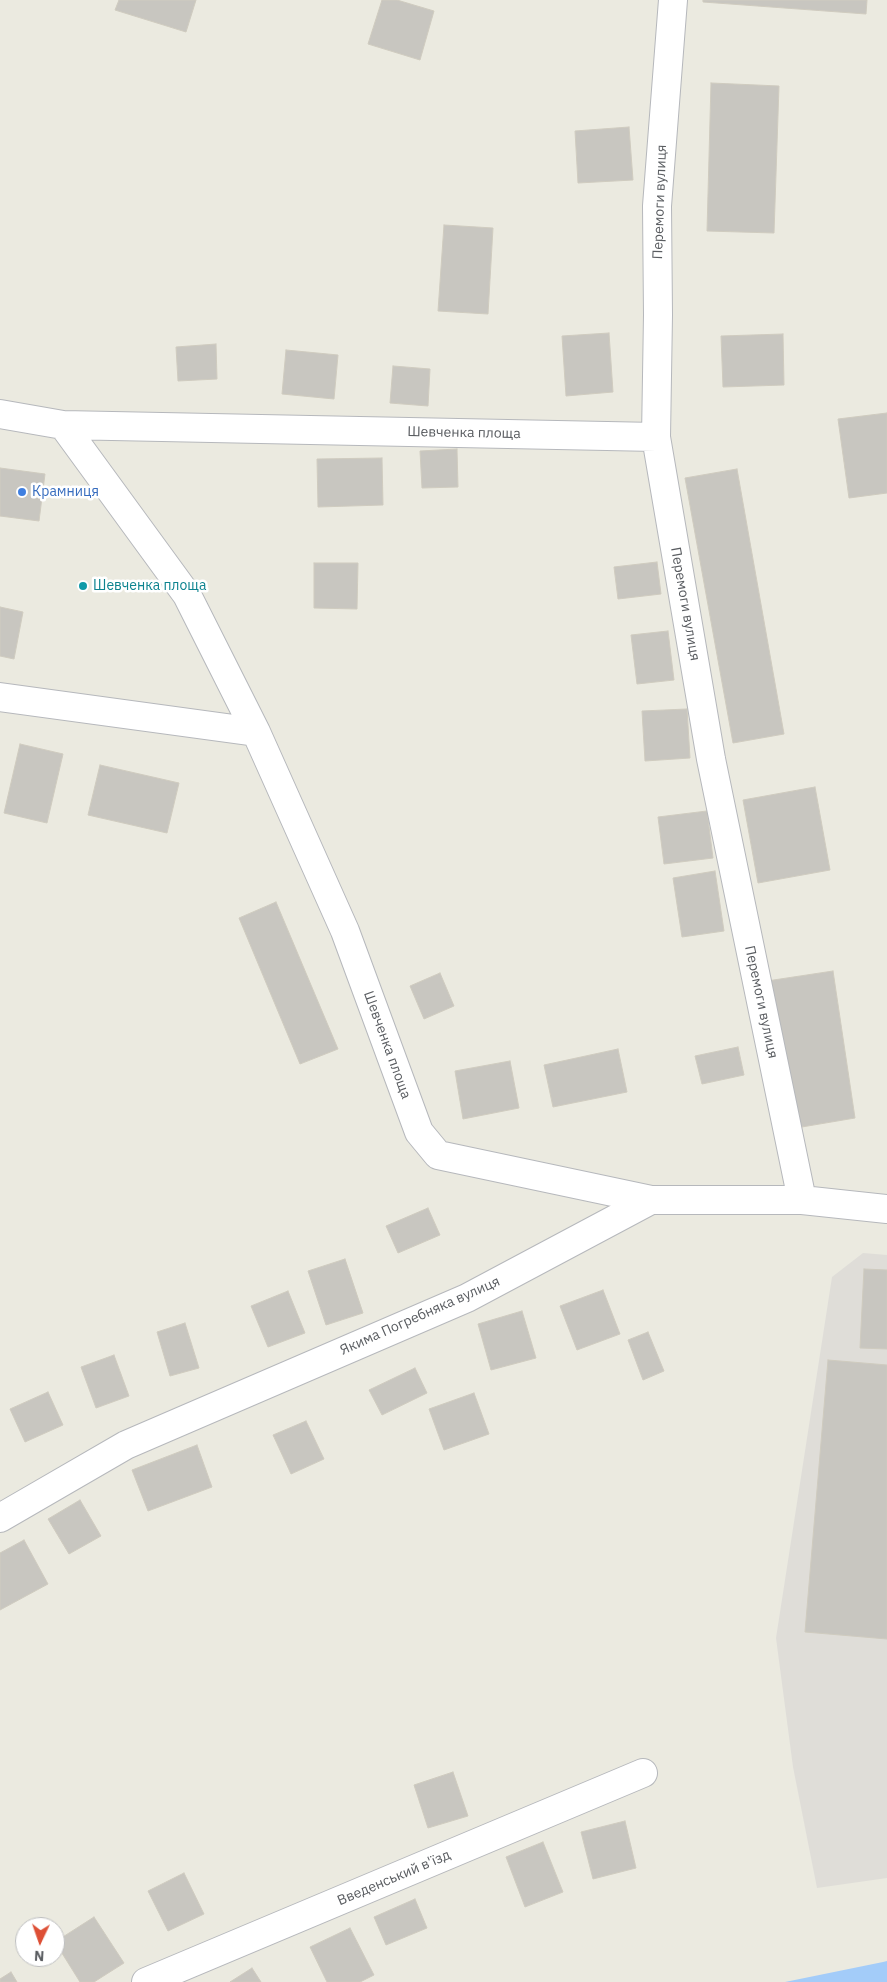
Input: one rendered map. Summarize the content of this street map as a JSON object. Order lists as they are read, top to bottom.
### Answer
{
  "streets": {
    "street": [
      "Перемоги вулиця",
      "Шевченка площа",
      "Якима Погребняка вулиця",
      "Введенський в'їзд"
    ]
  },
  "crossings": [
    ["Перемоги вулиця", "Шевченка площа"],
    ["Перемоги вулиця", "Якима Погребняка вулиця"],
    ["Шевченка площа", "Якима Погребняка вулиця"]
  ],
  "places": ["Крамниця", "Шевченка площа"],
  "north": "bottom"
}
